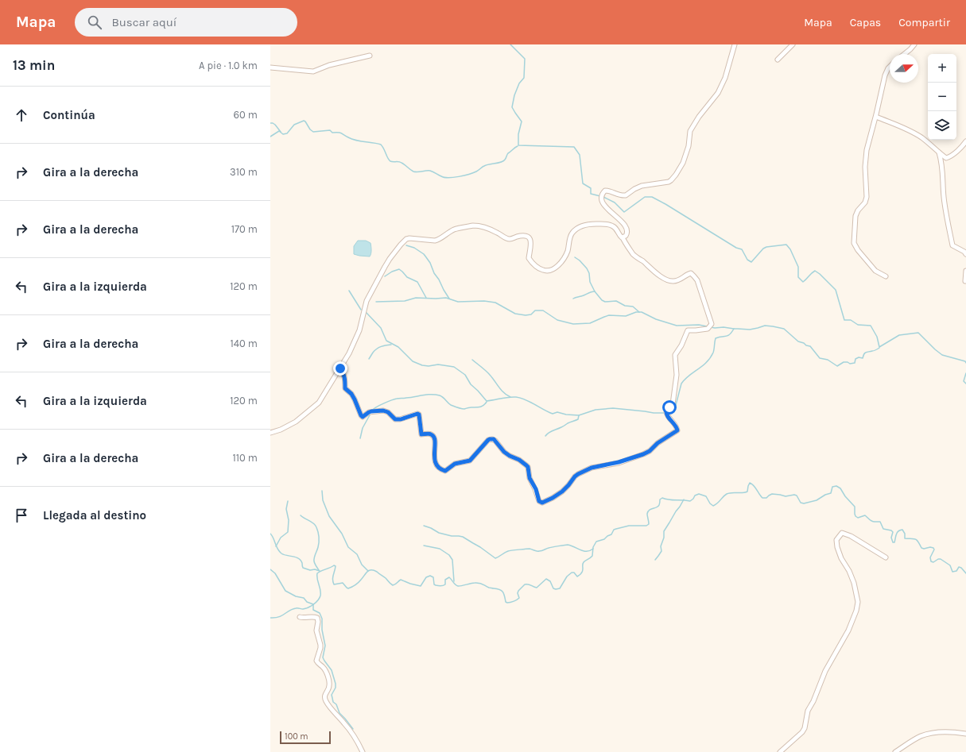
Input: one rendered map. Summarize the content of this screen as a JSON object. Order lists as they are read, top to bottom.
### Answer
{
  "scale_bar": "100 m",
  "north": "right",
  "page": {
    "header": "Mapa",
    "search": "Buscar aquí",
    "nav": ["Mapa", "Capas", "Compartir"],
    "heading": ["13 min", "A pie · 1.0 km"],
    "map_buttons": ["+", "−"],
    "list": [
      ["Continúa", "60 m"],
      ["Gira a la derecha", "310 m"],
      ["Gira a la derecha", "170 m"],
      ["Gira a la izquierda", "120 m"],
      ["Gira a la derecha", "140 m"],
      ["Gira a la izquierda", "120 m"],
      ["Gira a la derecha", "110 m"],
      "Llegada al destino"
    ],
    "scale": "100 m"
  }
}
